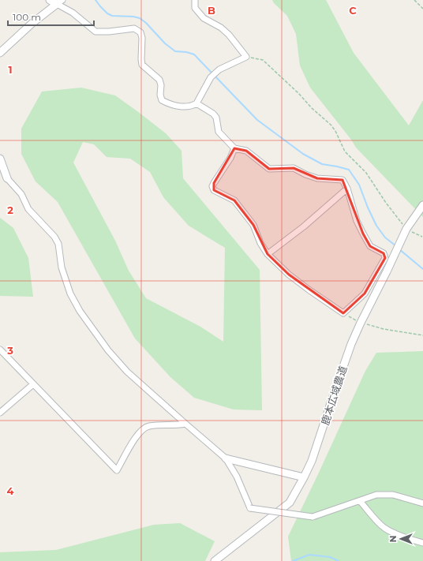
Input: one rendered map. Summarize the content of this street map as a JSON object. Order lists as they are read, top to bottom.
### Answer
{
  "streets": {
    "street": ["鹿本広域農道"]
  },
  "scale_bar": "100 m",
  "north": "left",
  "grid": {
    "columns": ["B", "C"],
    "rows": [
      "1",
      "2",
      "3",
      "4"
    ]
  }
}
